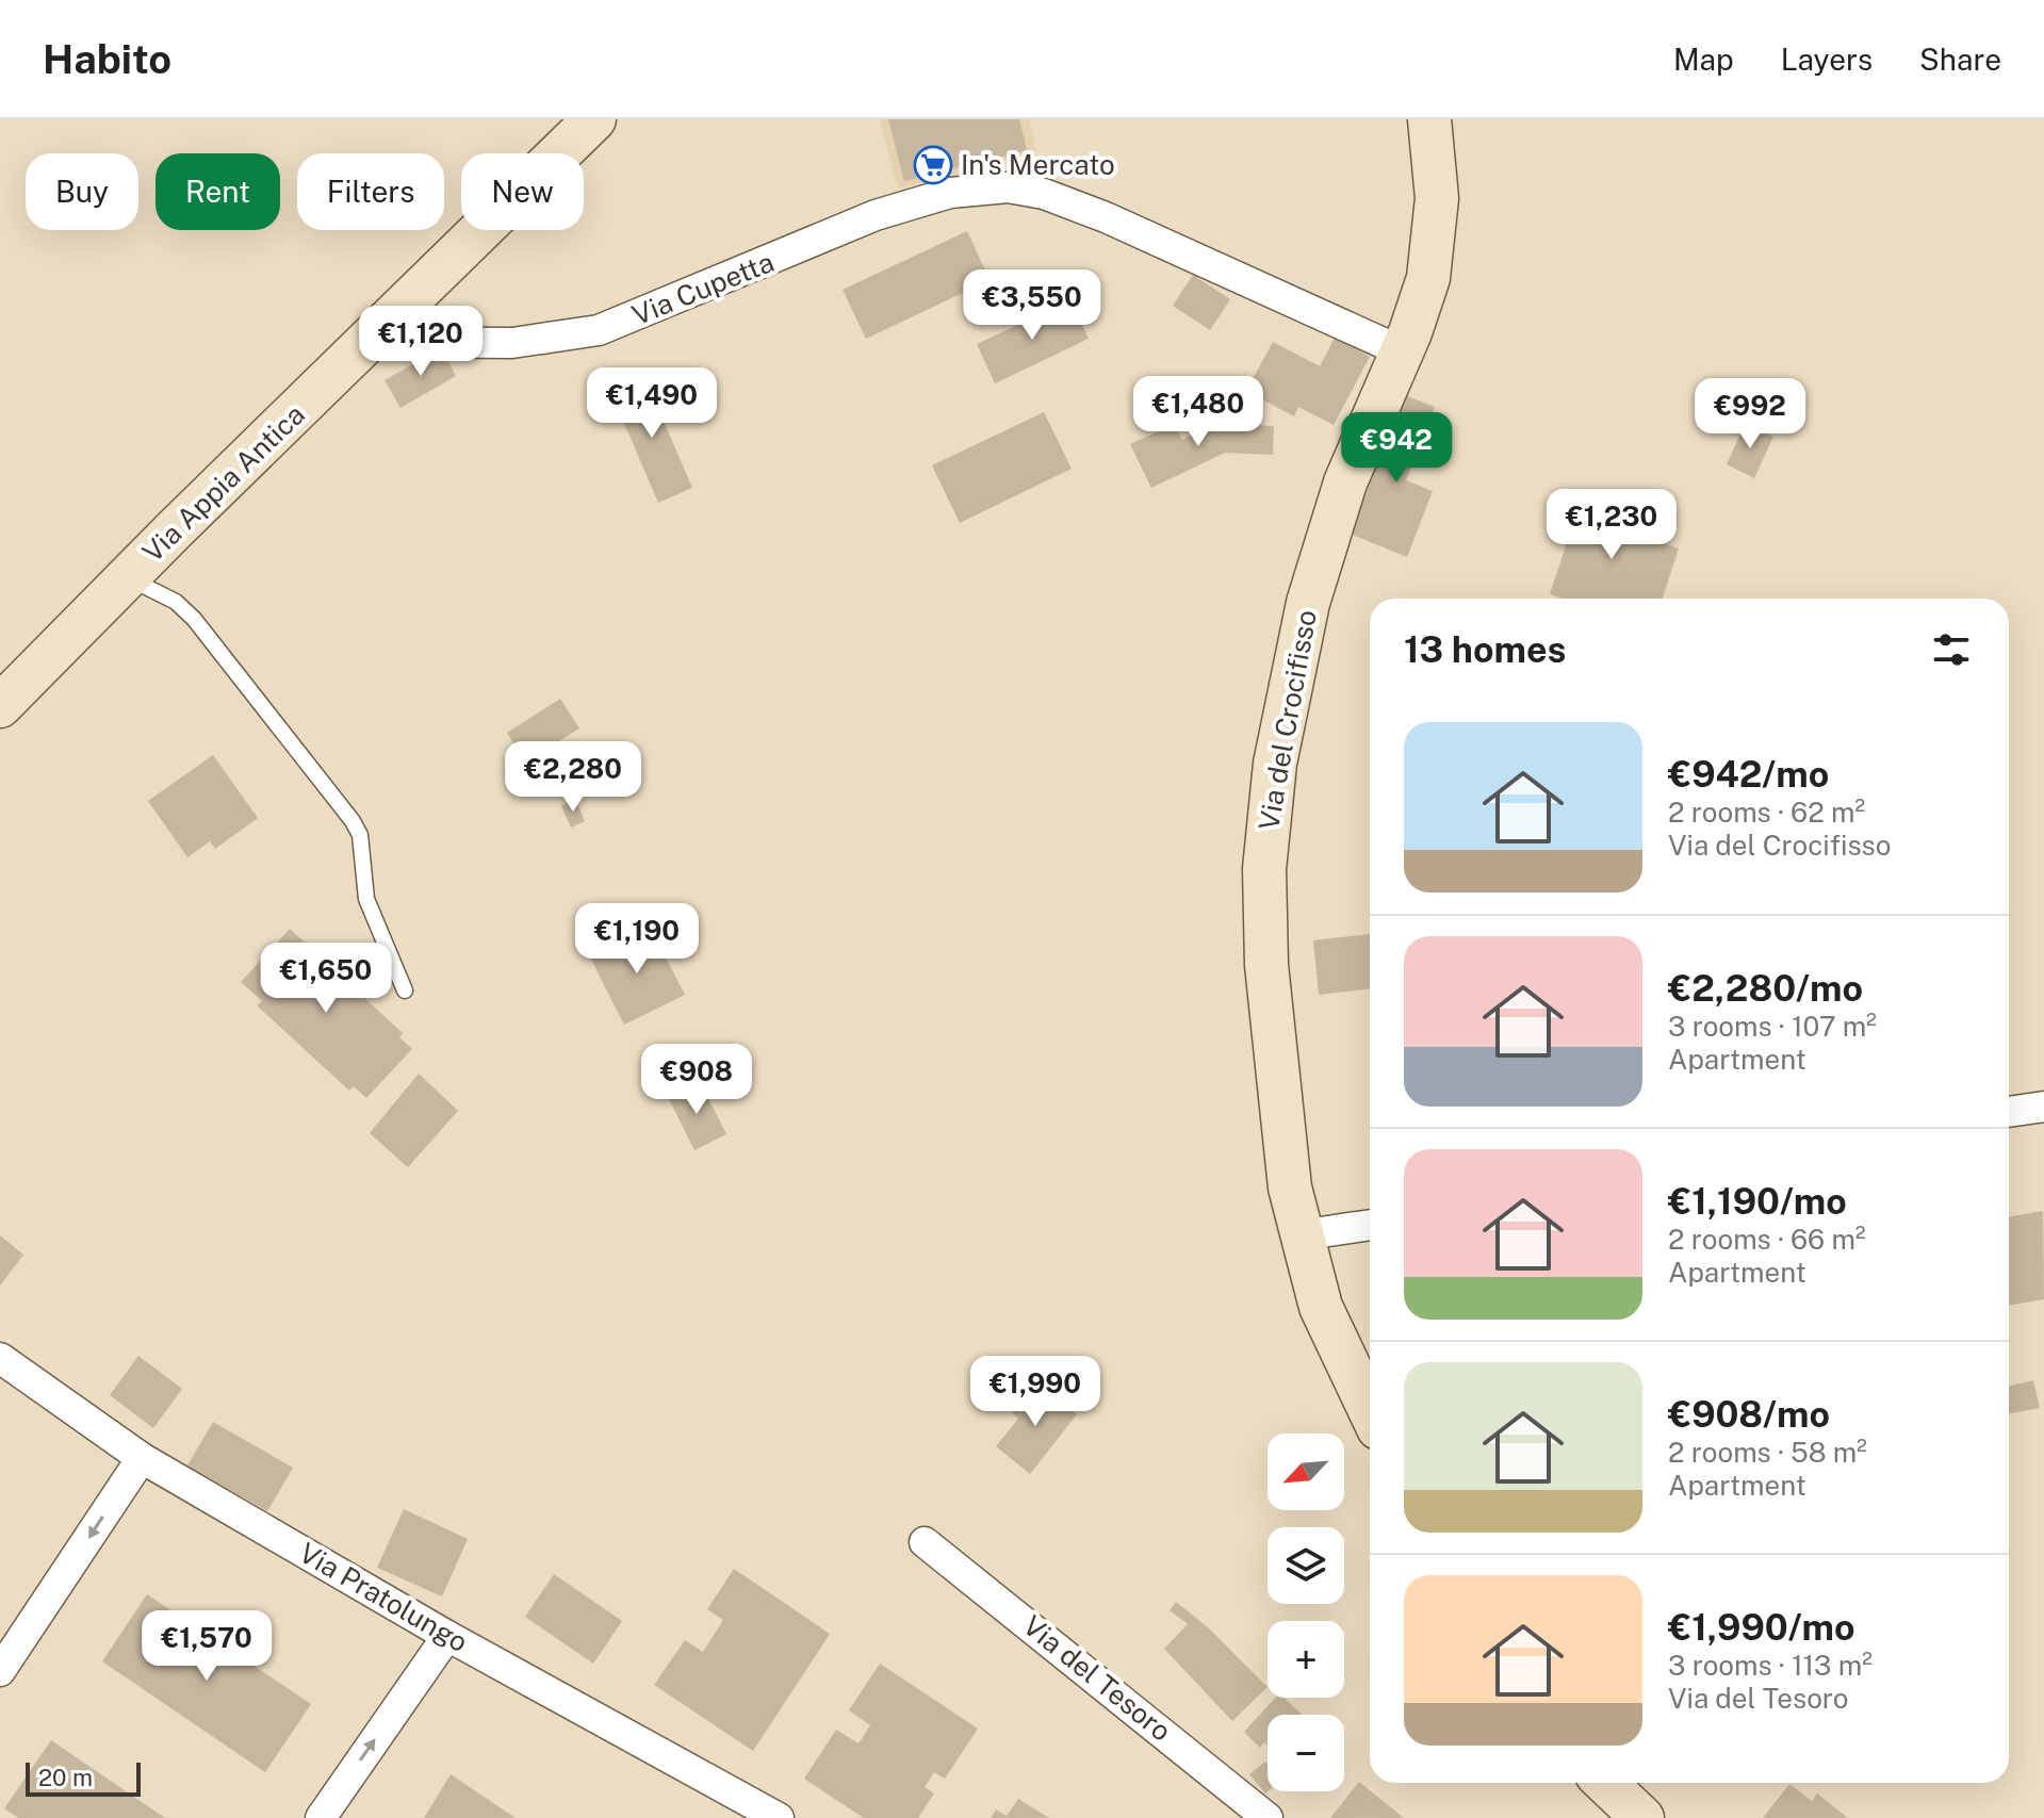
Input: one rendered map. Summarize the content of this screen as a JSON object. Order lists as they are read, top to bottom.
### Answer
{
  "streets": {
    "street": [
      "Via Cupetta",
      "Via Appia Antica",
      "Via del Crocifisso",
      "Via Pratolungo",
      "Via del Tesoro"
    ]
  },
  "crossings": [
    ["Via Cupetta", "Via Appia Antica"],
    ["Via Cupetta", "Via del Crocifisso"]
  ],
  "places": {
    "supermarket": ["In's Mercato"]
  },
  "scale_bar": "20 m",
  "north": "bottom left",
  "page": {
    "header": "Habito",
    "nav": ["Map", "Layers", "Share"],
    "chip": [
      "Buy",
      "Rent",
      "Filters",
      "New"
    ],
    "price": [
      "€3,550",
      "€1,120",
      "€1,490",
      "€1,480",
      "€992",
      "€942",
      "€1,230",
      "€2,280",
      "€1,190",
      "€1,650",
      "€908",
      "€1,990",
      "€1,570"
    ],
    "heading": "13 homes",
    "list": [
      {
        "name": "€942/mo",
        "note": "2 rooms · 62 m² · Via del Crocifisso"
      },
      {
        "name": "€2,280/mo",
        "note": "3 rooms · 107 m² · Apartment"
      },
      {
        "name": "€1,190/mo",
        "note": "2 rooms · 66 m² · Apartment"
      },
      {
        "name": "€908/mo",
        "note": "2 rooms · 58 m² · Apartment"
      },
      {
        "name": "€1,990/mo",
        "note": "3 rooms · 113 m² · Via del Tesoro"
      }
    ],
    "map_buttons": ["+", "−"],
    "scale": "20 m"
  }
}
